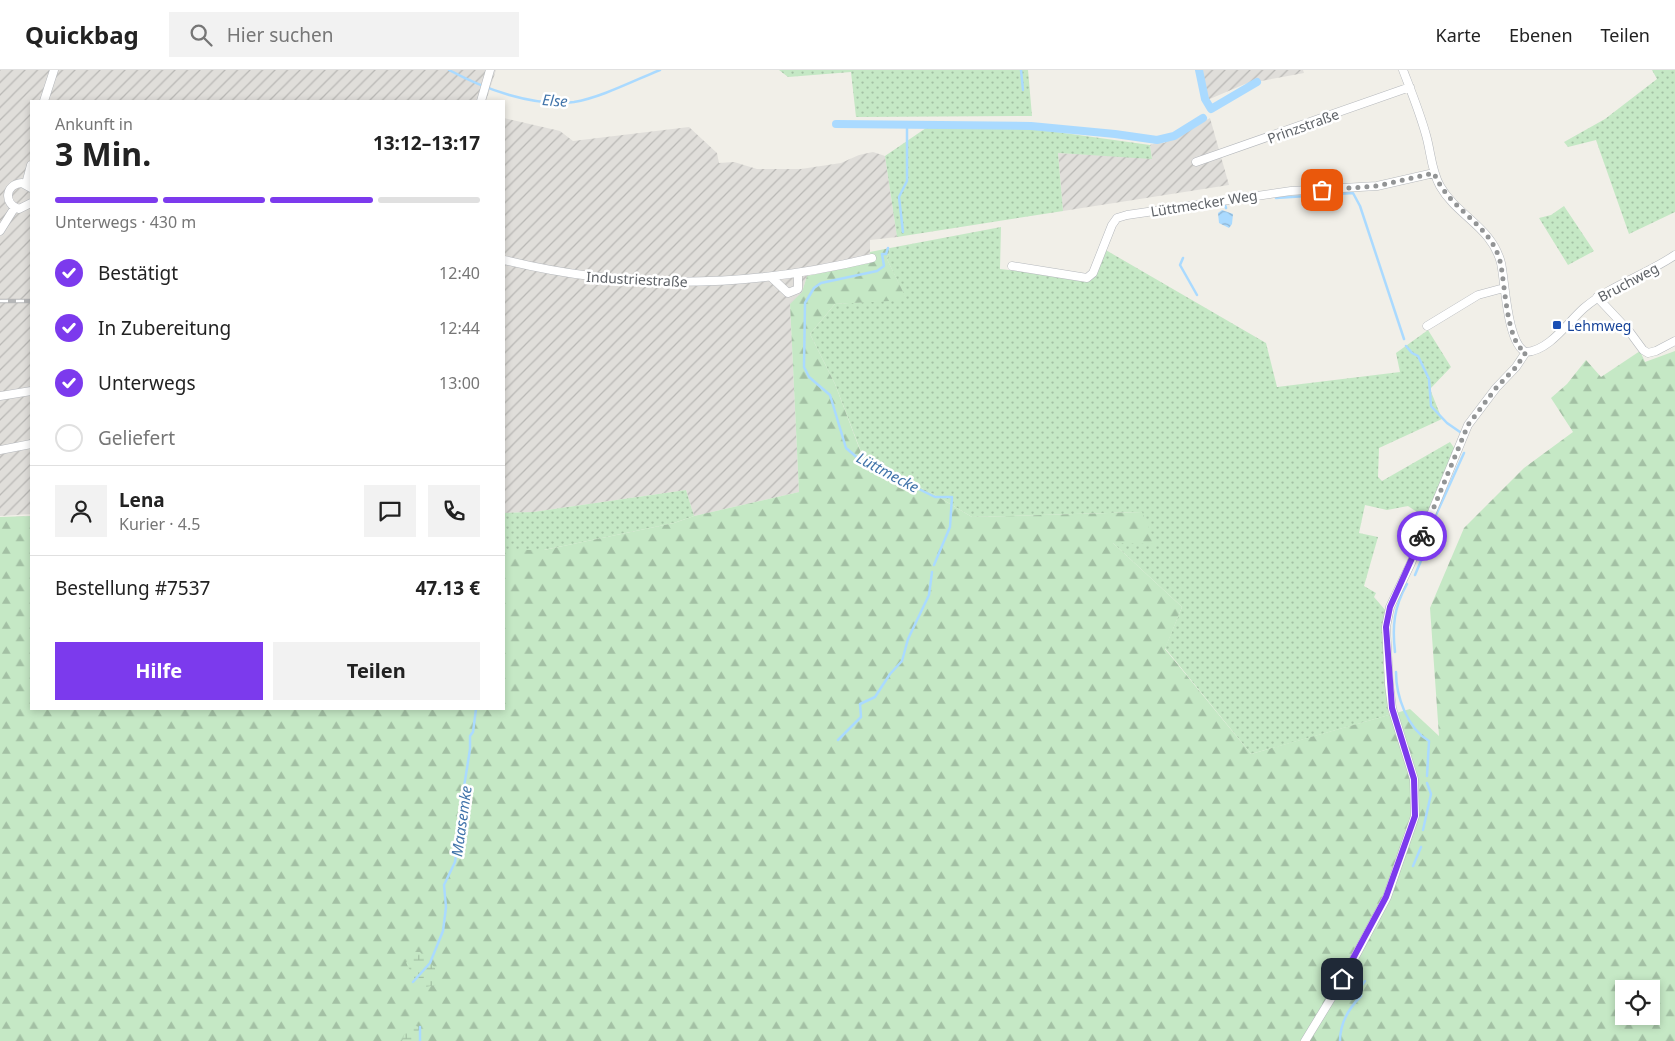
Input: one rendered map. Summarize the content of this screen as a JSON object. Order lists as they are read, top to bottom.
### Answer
{
  "streets": {
    "street": [
      "Prinzstraße",
      "Lüttmecker Weg",
      "Industriestraße",
      "Bruchweg"
    ]
  },
  "water": ["Else", "Lüttmecke", "Maasemke"],
  "places": {
    "transit": ["Lehmweg"]
  },
  "page": {
    "header": "Quickbag",
    "search": "Hier suchen",
    "nav": ["Karte", "Ebenen", "Teilen"],
    "heading": ["3 Min.", "Ankunft in", "13:12–13:17"],
    "panel": [
      "Lena",
      "Kurier · 4.5",
      "Bestellung #7537",
      "47.13 €"
    ],
    "bar": "Unterwegs · 430 m",
    "list": [
      ["Bestätigt", "12:40"],
      ["In Zubereitung", "12:44"],
      ["Unterwegs", "13:00"],
      "Geliefert"
    ],
    "buttons": ["Hilfe", "Teilen"]
  }
}
